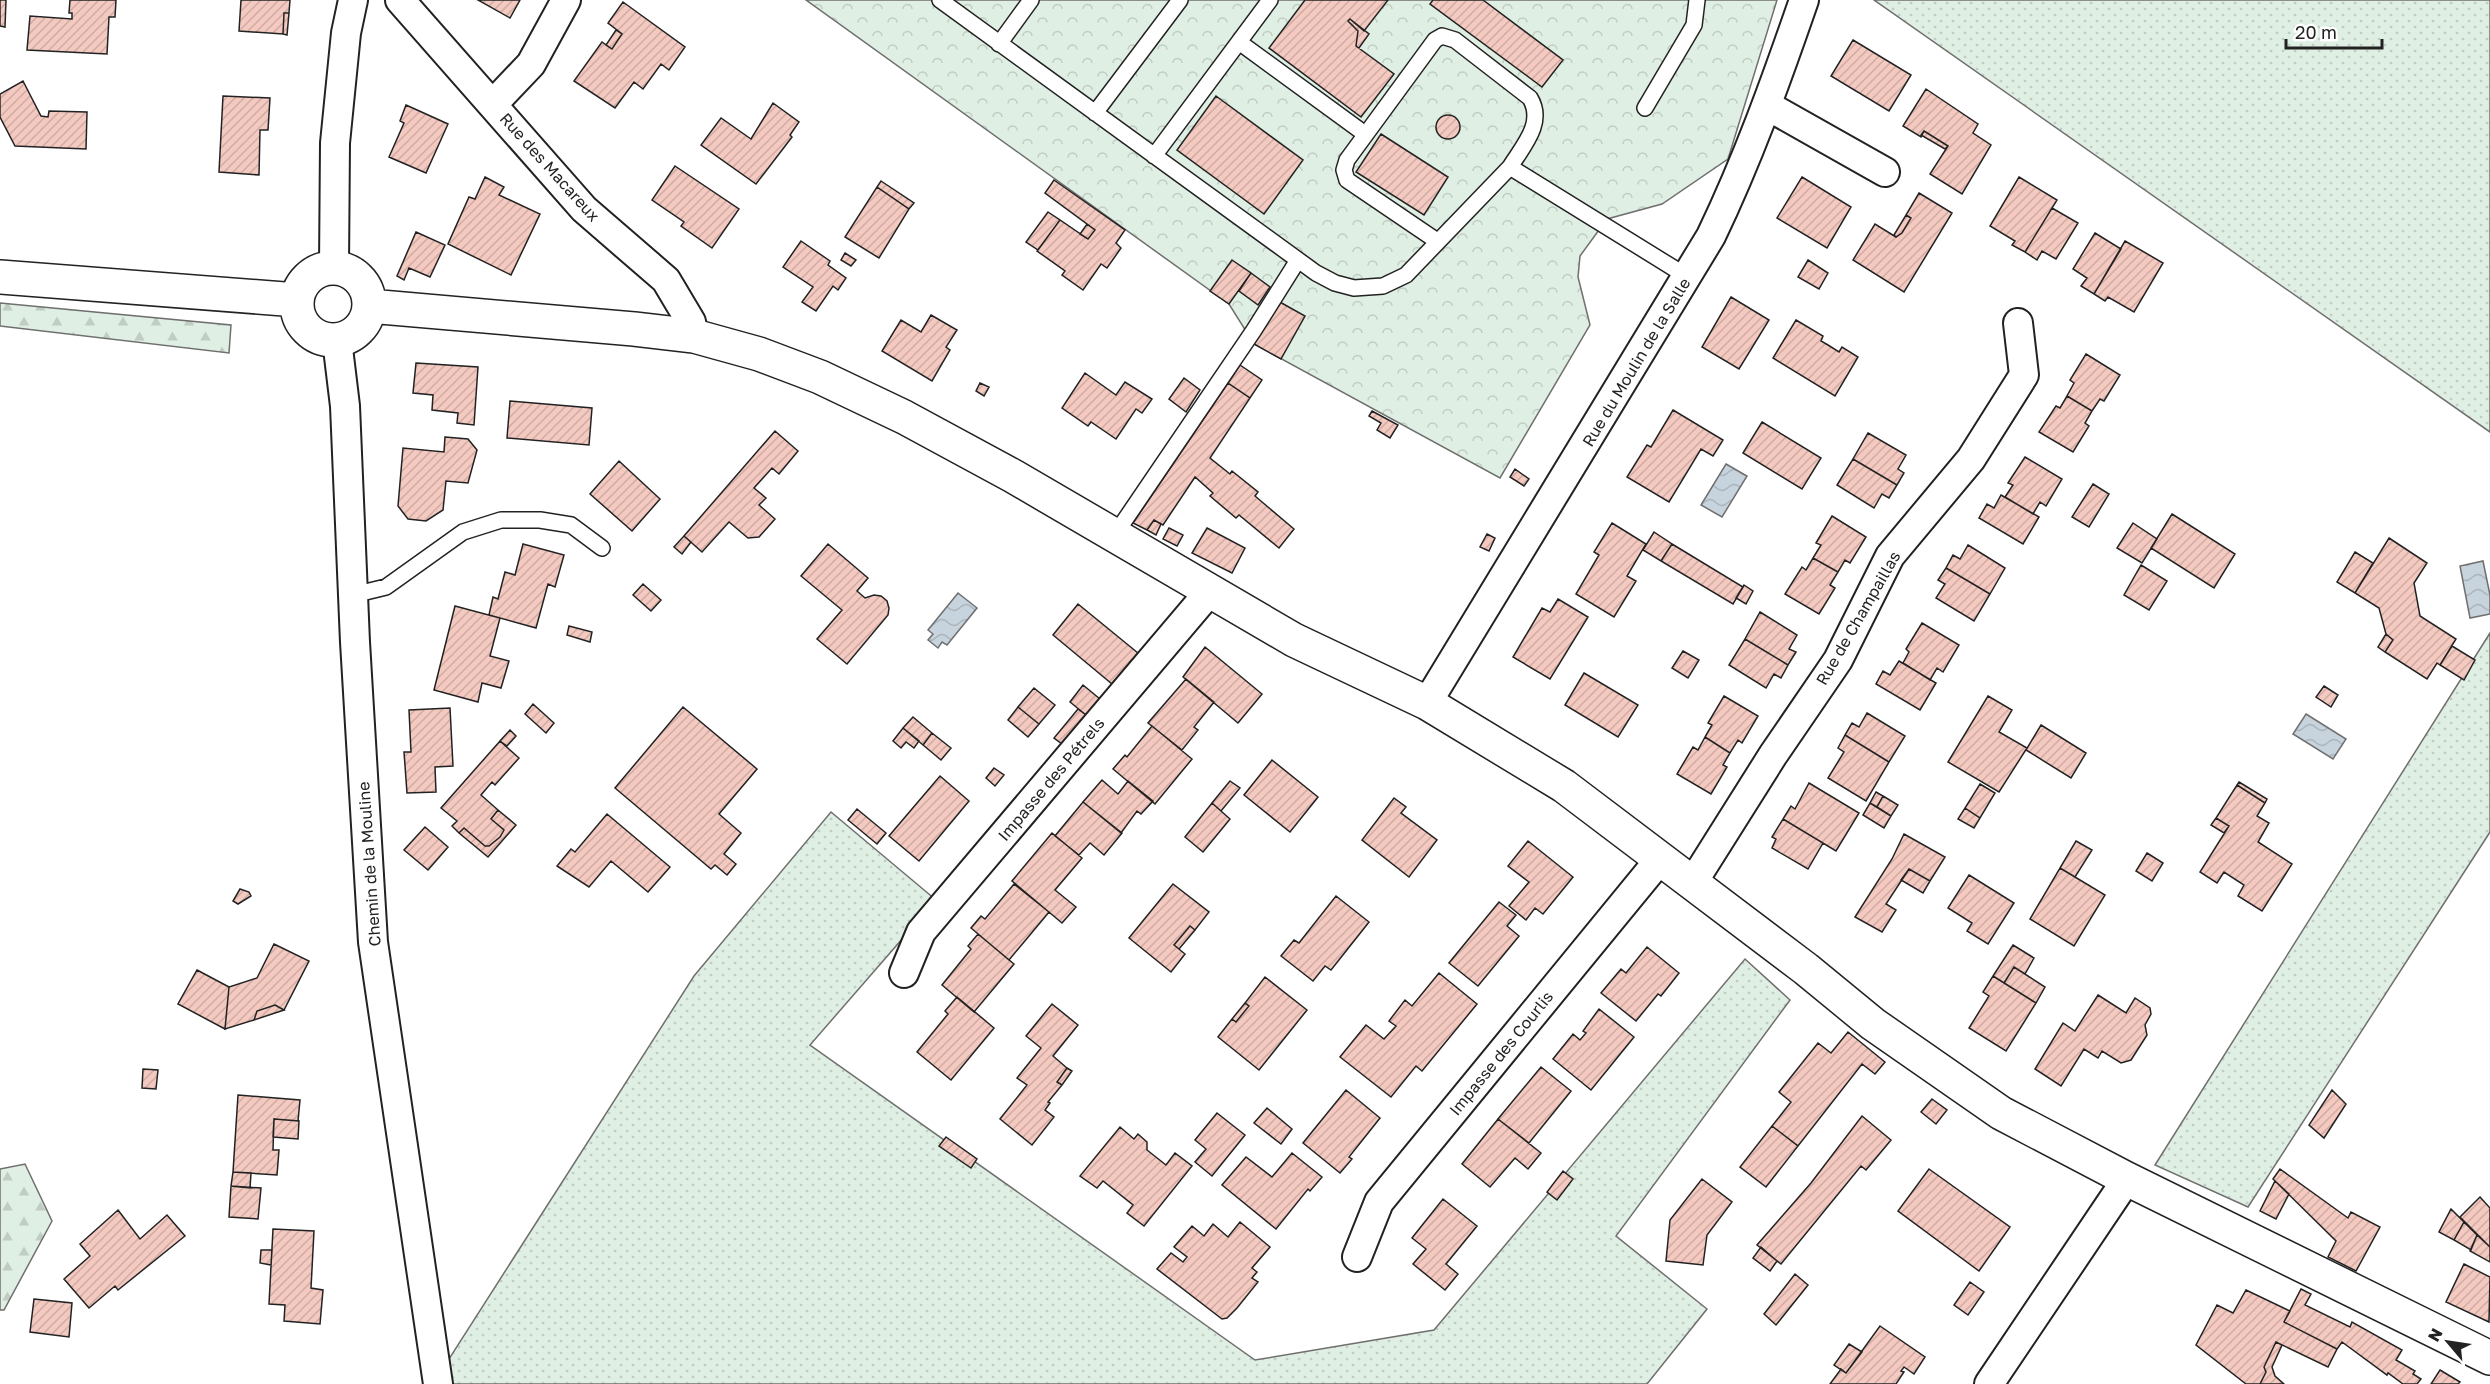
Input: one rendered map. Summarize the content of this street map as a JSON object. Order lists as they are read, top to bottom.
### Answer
{
  "streets": {
    "street": [
      "Rue des Macareux",
      "Rue du Moulin de la Salle",
      "Rue de Champaillas",
      "Impasse des Pétrels",
      "Chemin de la Mouline",
      "Impasse des Courlis"
    ]
  },
  "scale_bar": "20 m",
  "north": "top left"
}
